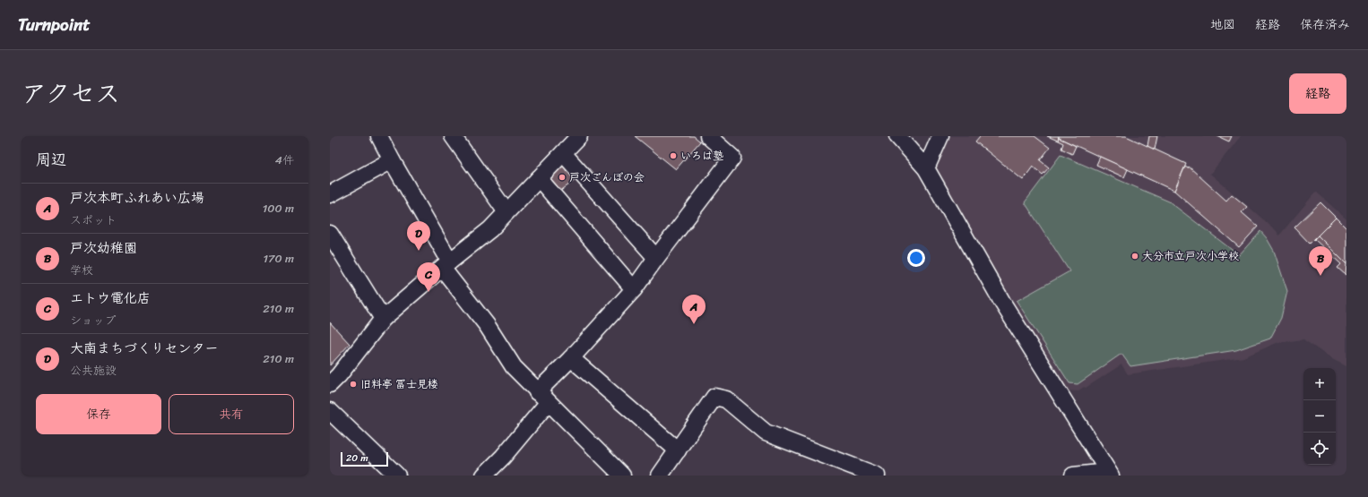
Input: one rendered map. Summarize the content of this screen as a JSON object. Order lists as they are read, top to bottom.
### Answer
{
  "places": [
    "いろは塾",
    "戸次ごんぼの会",
    "大分市立戸次小学校",
    "旧料亭 冨士見楼"
  ],
  "scale_bar": "20 m",
  "page": {
    "header": "Turnpoint",
    "nav": ["地図", "経路", "保存済み"],
    "title": "アクセス",
    "buttons": [
      "経路",
      ["保存", "共有"]
    ],
    "heading": ["周辺", "4件"],
    "list": [
      {
        "mark": "A",
        "name": "戸次本町ふれあい広場",
        "note": "スポット",
        "value": "100 m"
      },
      {
        "mark": "B",
        "name": "戸次幼稚園",
        "note": "学校",
        "value": "170 m"
      },
      {
        "mark": "C",
        "name": "エトウ電化店",
        "note": "ショップ",
        "value": "210 m"
      },
      {
        "mark": "D",
        "name": "大南まちづくりセンター",
        "note": "公共施設",
        "value": "210 m"
      }
    ],
    "pins": [
      "D",
      "B",
      "C",
      "A"
    ],
    "map_buttons": ["+", "−"],
    "scale": "20 m"
  }
}
